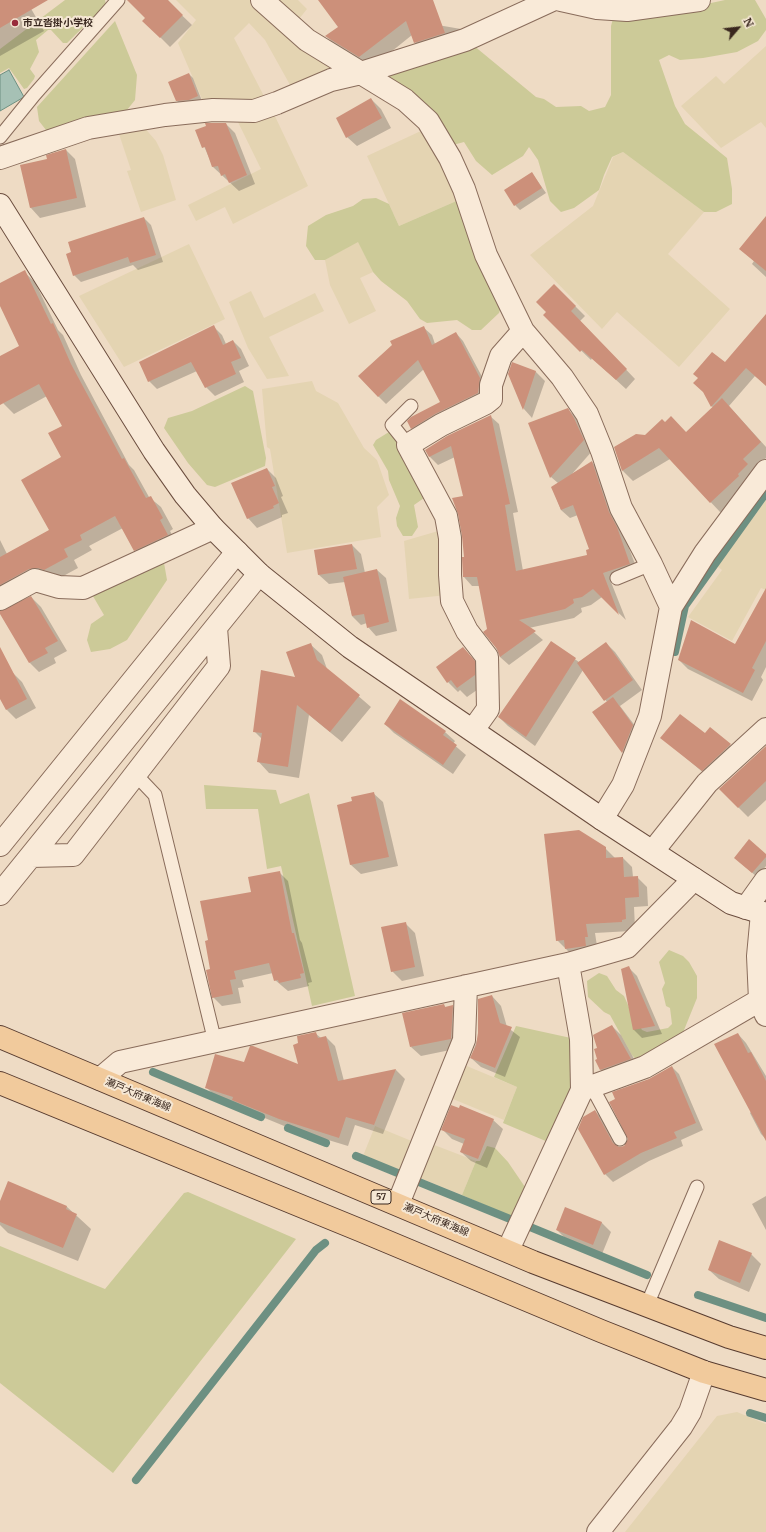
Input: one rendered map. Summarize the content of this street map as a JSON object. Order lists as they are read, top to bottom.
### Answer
{
  "streets": {
    "main road": ["瀬戸大府東海線", "57"]
  },
  "places": ["市立沓掛小学校"],
  "north": "top right"
}
